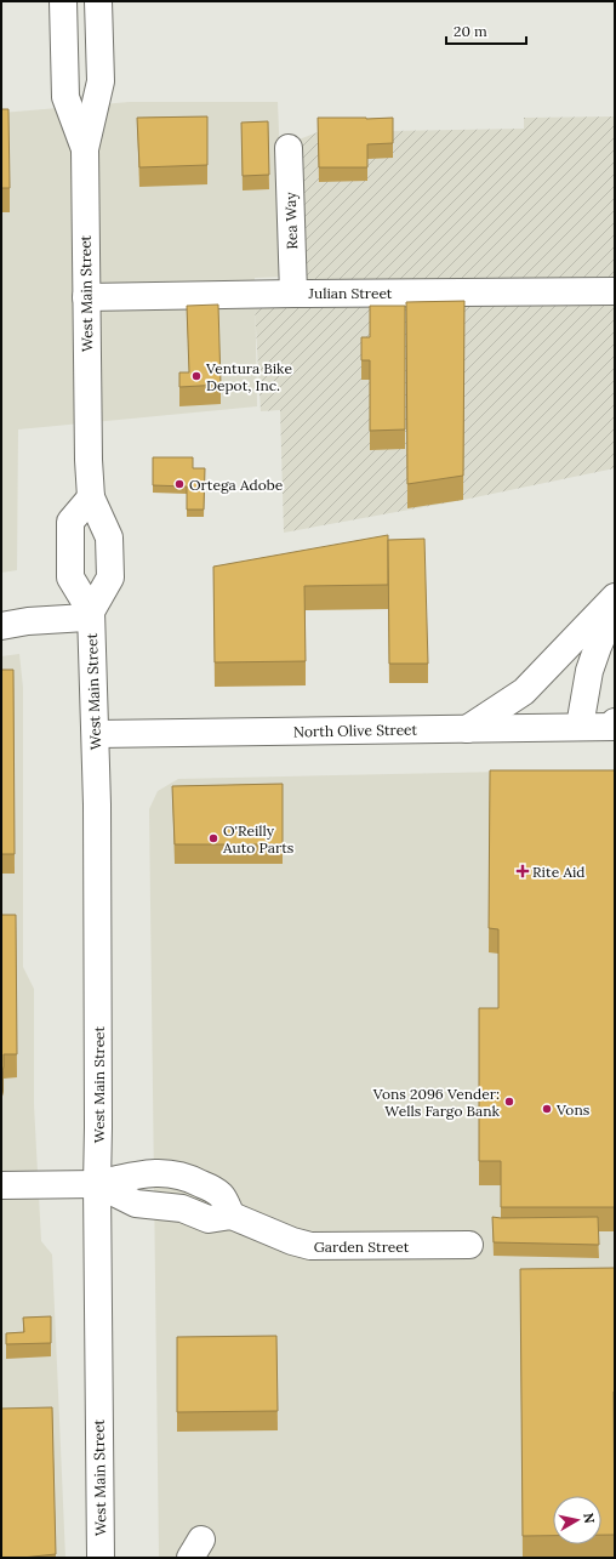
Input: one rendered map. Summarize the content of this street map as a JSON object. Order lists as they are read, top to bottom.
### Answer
{
  "streets": {
    "main road": [
      "Rea Way",
      "Julian Street",
      "West Main Street",
      "North Olive Street",
      "Garden Street"
    ]
  },
  "crossings": [
    ["Rea Way", "Julian Street"],
    ["Julian Street", "West Main Street"],
    ["West Main Street", "North Olive Street"],
    ["West Main Street", "Garden Street"]
  ],
  "places": {
    "other": [
      "Ventura Bike Depot, Inc.",
      "Ortega Adobe",
      "O'Reilly Auto Parts",
      "Vons 2096 Vender: Wells Fargo Bank",
      "Vons"
    ],
    "health": ["Rite Aid"]
  },
  "scale_bar": "20 m",
  "north": "right"
}
